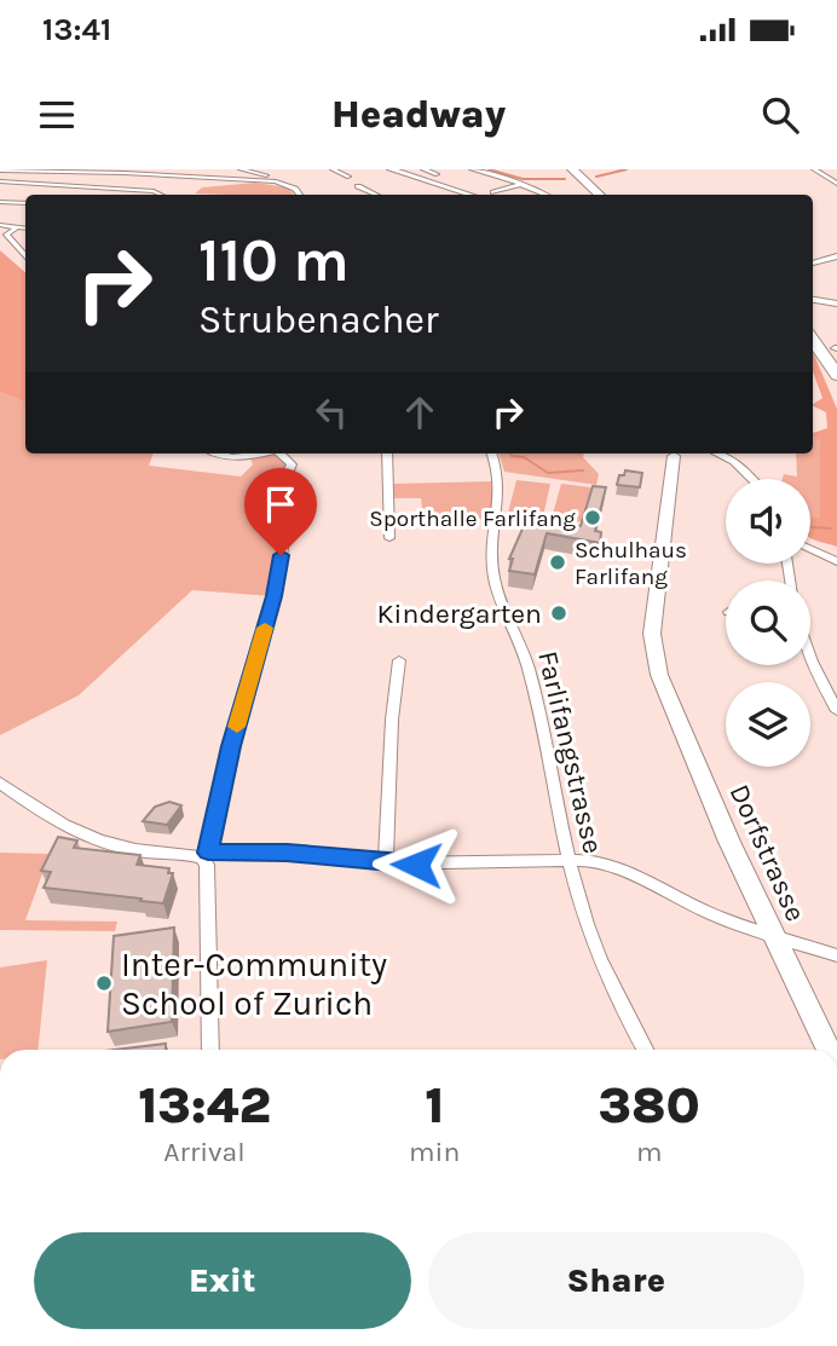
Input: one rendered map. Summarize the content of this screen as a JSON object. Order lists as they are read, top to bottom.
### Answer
{
  "streets": {
    "street": ["Farlifangstrasse", "Dorfstrasse"]
  },
  "places": [
    "Sporthalle Farlifang",
    "Schulhaus Farlifang",
    "Kindergarten",
    "Inter-Community School of Zurich"
  ],
  "page": {
    "status": "13:41",
    "header": "Headway",
    "turn": ["110 m", "Strubenacher"],
    "eta": [
      "13:42",
      "Arrival",
      "1",
      "min",
      "380",
      "m"
    ],
    "buttons": ["Exit", "Share"]
  }
}
